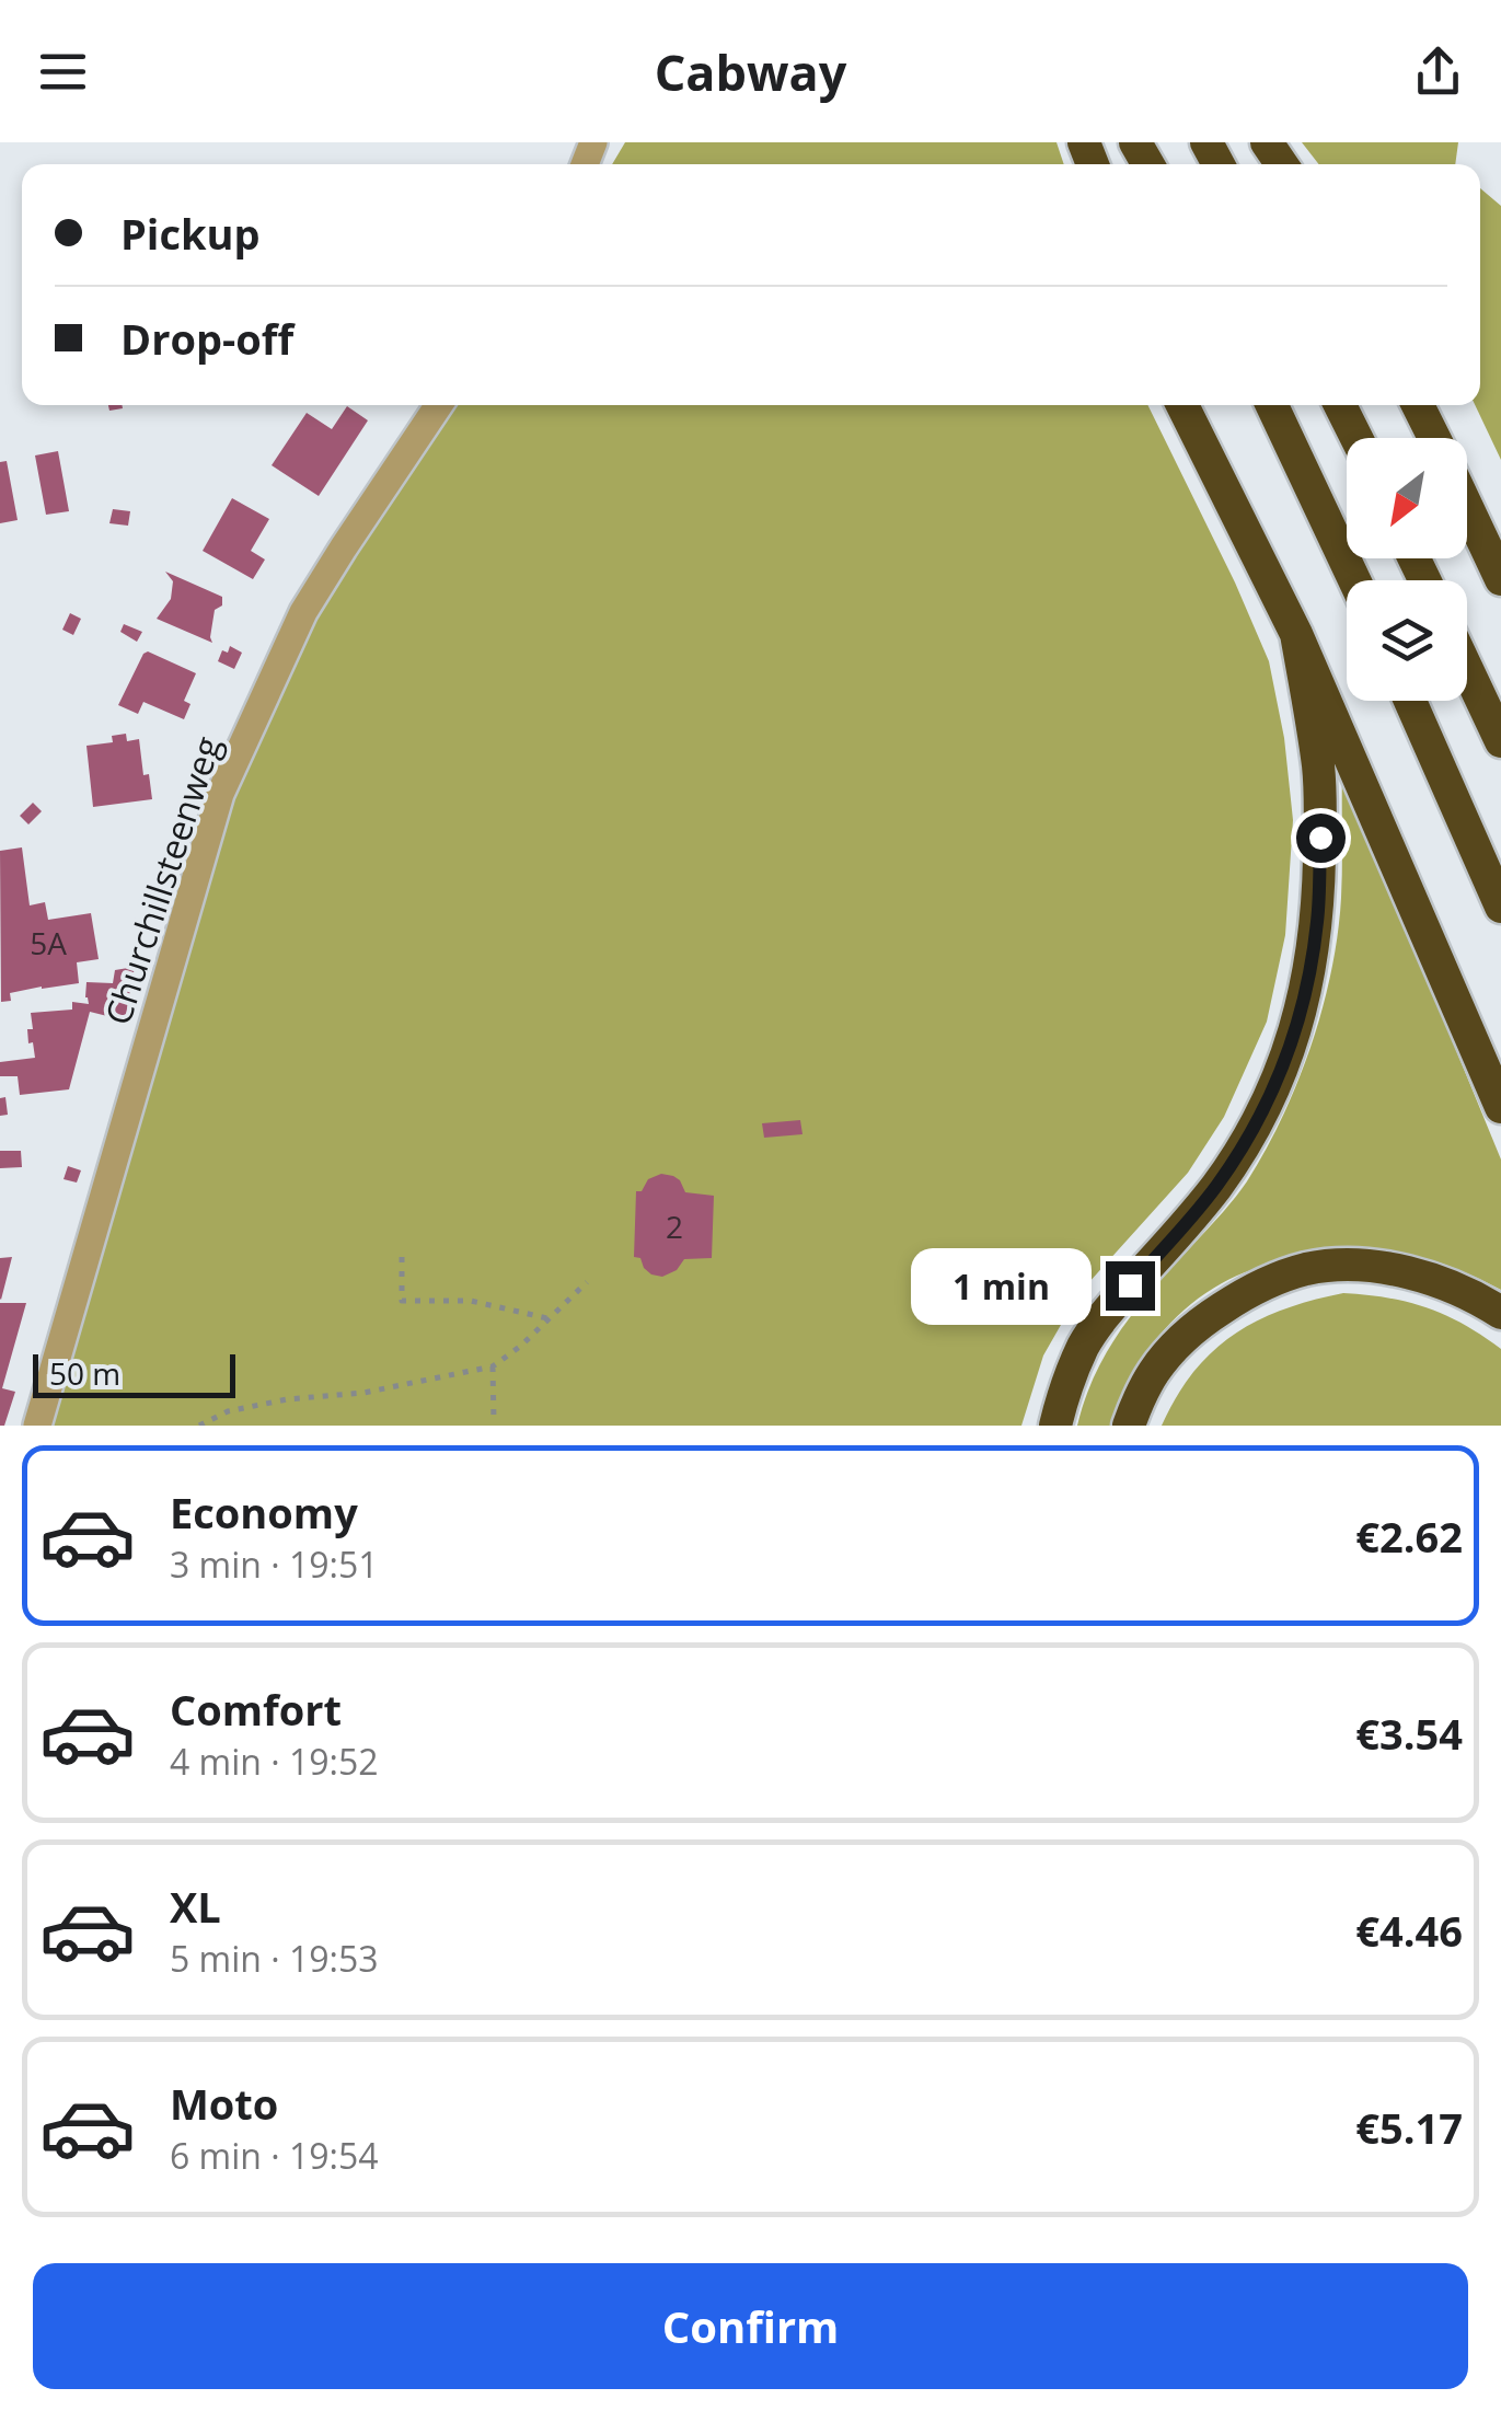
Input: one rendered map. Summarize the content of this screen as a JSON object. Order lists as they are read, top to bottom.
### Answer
{
  "streets": {
    "street": ["Churchillsteenweg"]
  },
  "house_numbers": ["5A", "2"],
  "scale_bar": "50 m",
  "north": "bottom left",
  "page": {
    "header": "Cabway",
    "banner": ["Pickup", "Drop-off"],
    "bubble": "1 min",
    "scale": "50 m",
    "list": [
      {
        "name": "Economy",
        "note": "3 min · 19:51",
        "value": "€2.62"
      },
      {
        "name": "Comfort",
        "note": "4 min · 19:52",
        "value": "€3.54"
      },
      {
        "name": "XL",
        "note": "5 min · 19:53",
        "value": "€4.46"
      },
      {
        "name": "Moto",
        "note": "6 min · 19:54",
        "value": "€5.17"
      }
    ],
    "buttons": "Confirm"
  }
}
